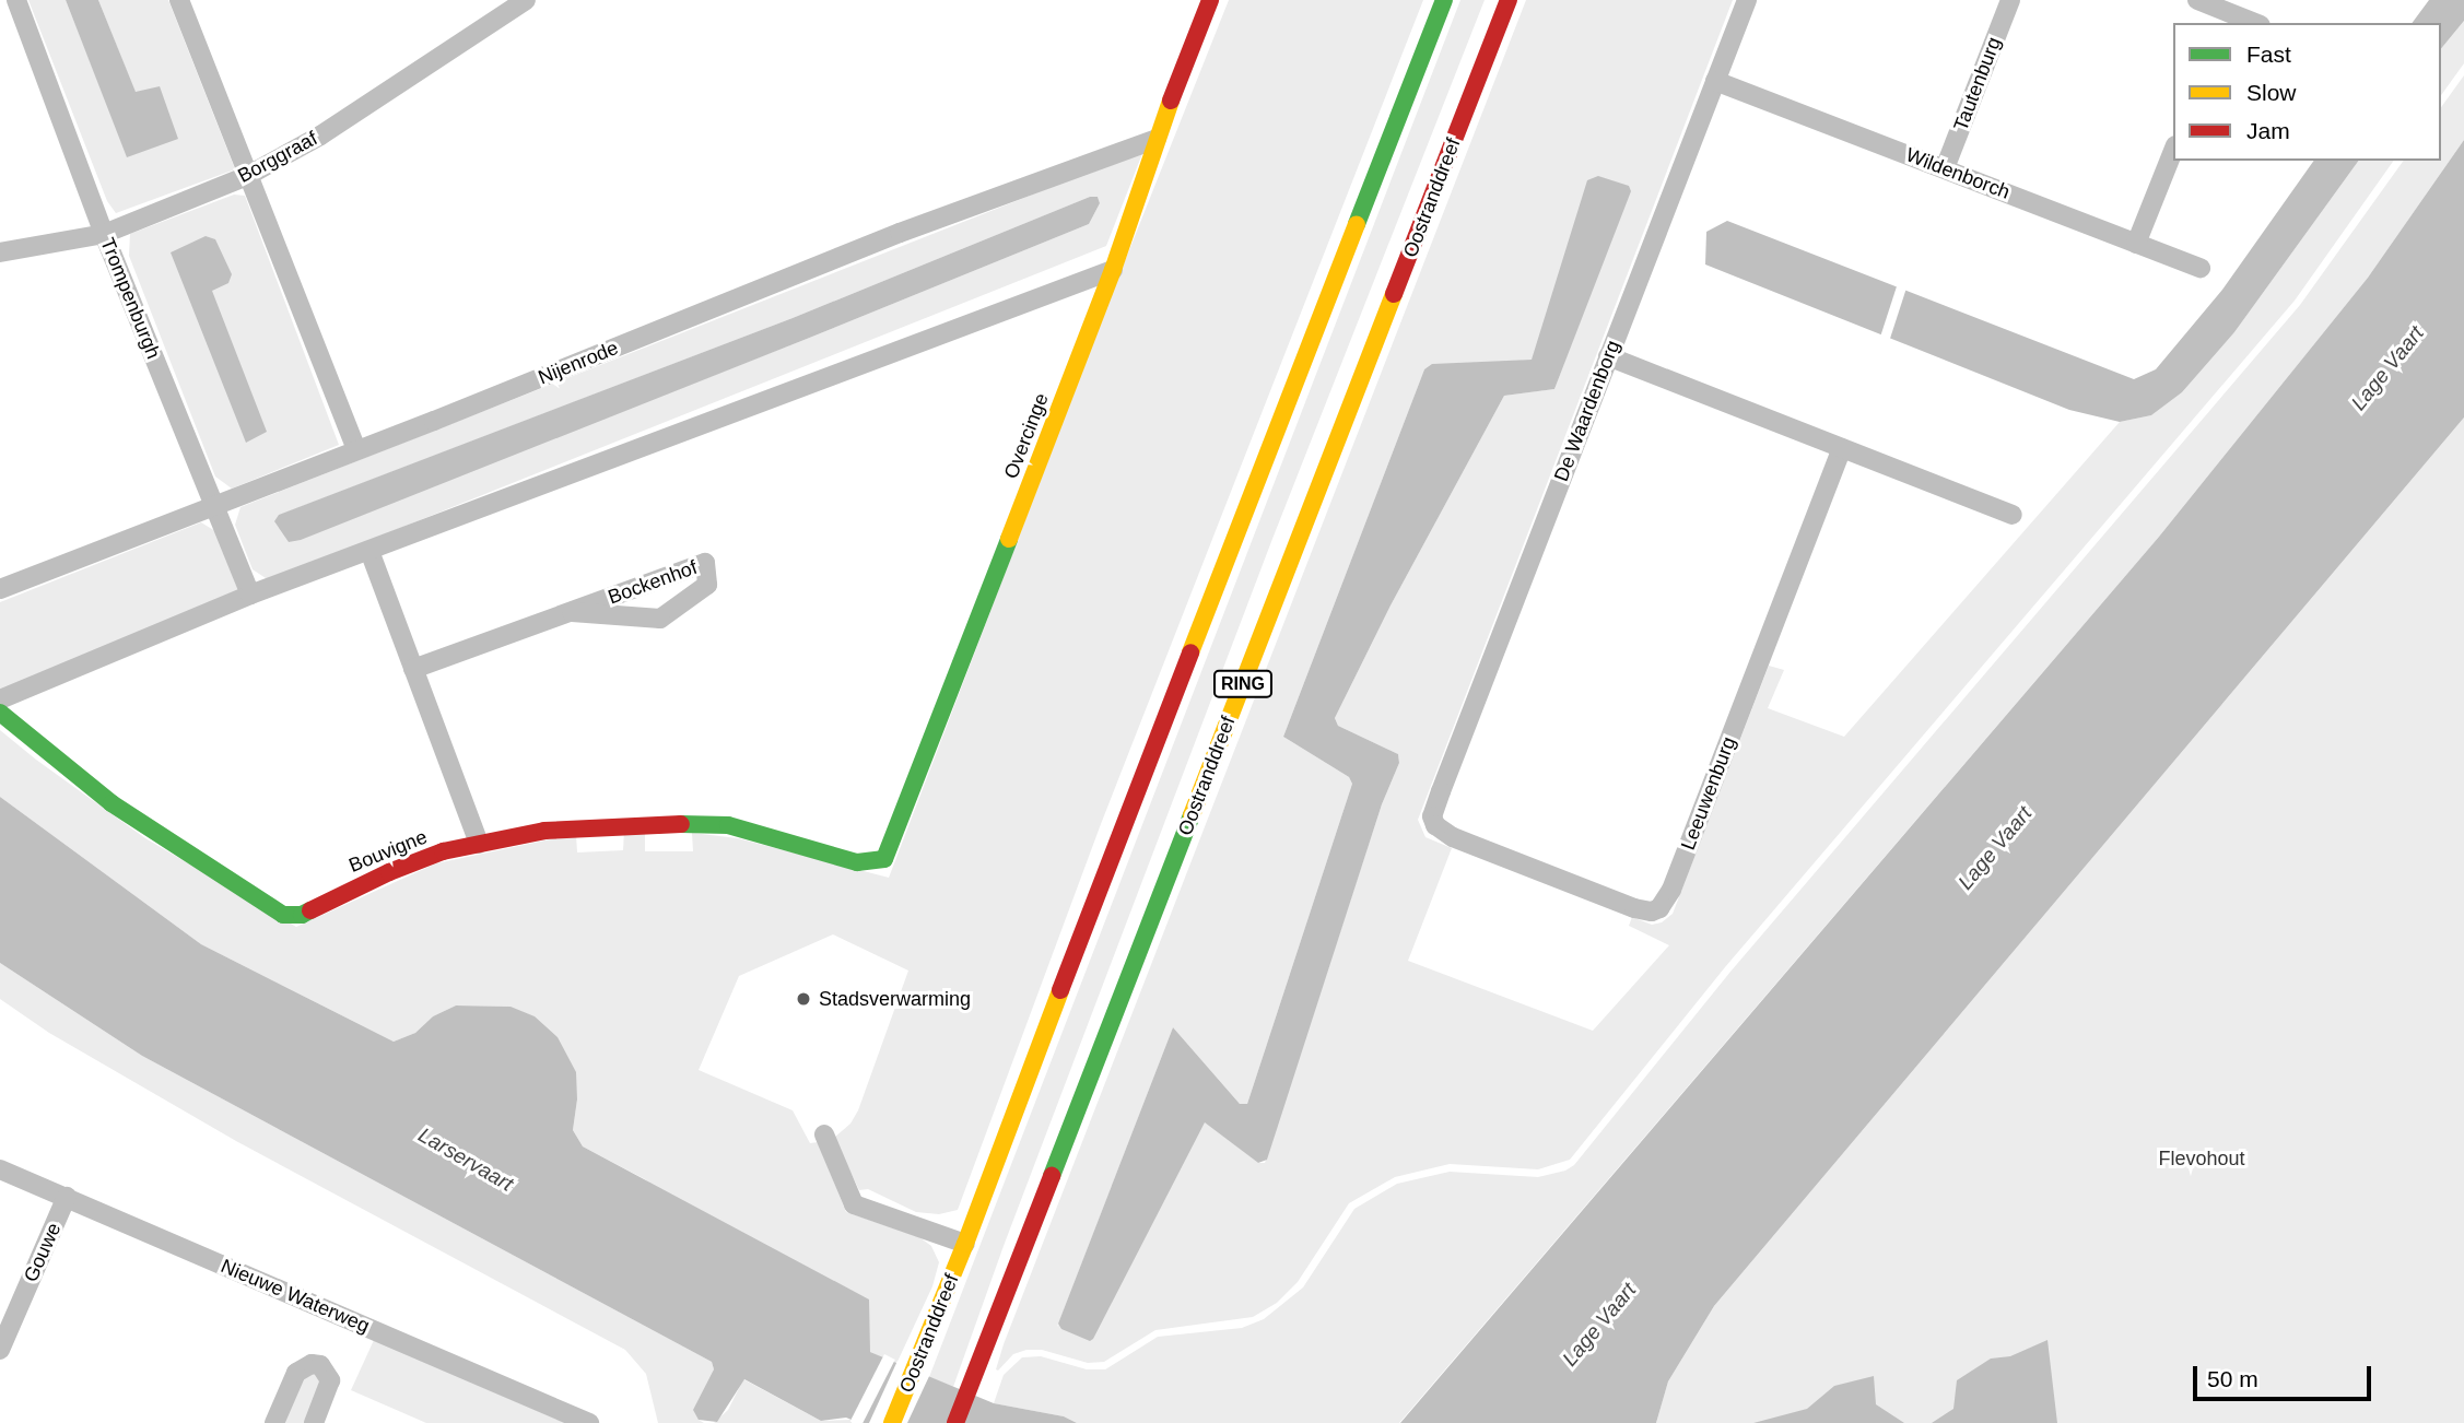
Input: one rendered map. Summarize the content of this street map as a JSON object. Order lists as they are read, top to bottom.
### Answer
{
  "streets": {
    "main road": [
      "Oostranddreef",
      "Overcinge",
      "RING",
      "Bouvigne"
    ],
    "street": [
      "Tautenburg",
      "Borggraaf",
      "Wildenborch",
      "Trompenburgh",
      "Nijenrode",
      "De Waardenborg",
      "Bockenhof",
      "Leeuwenburg",
      "Gouwe",
      "Nieuwe Waterweg"
    ]
  },
  "crossings": [
    ["Tautenburg", "Wildenborch"],
    ["Borggraaf", "Trompenburgh"],
    ["Wildenborch", "De Waardenborg"],
    ["Trompenburgh", "Nijenrode"],
    ["Nijenrode", "Overcinge"],
    ["De Waardenborg", "Leeuwenburg"],
    ["Overcinge", "Bouvigne"],
    ["Gouwe", "Nieuwe Waterweg"]
  ],
  "water": ["Lage Vaart", "Larservaart"],
  "parks": ["Flevohout"],
  "places": ["Stadsverwarming"],
  "legend": ["Fast", "Slow", "Jam"],
  "scale_bar": "50 m"
}
